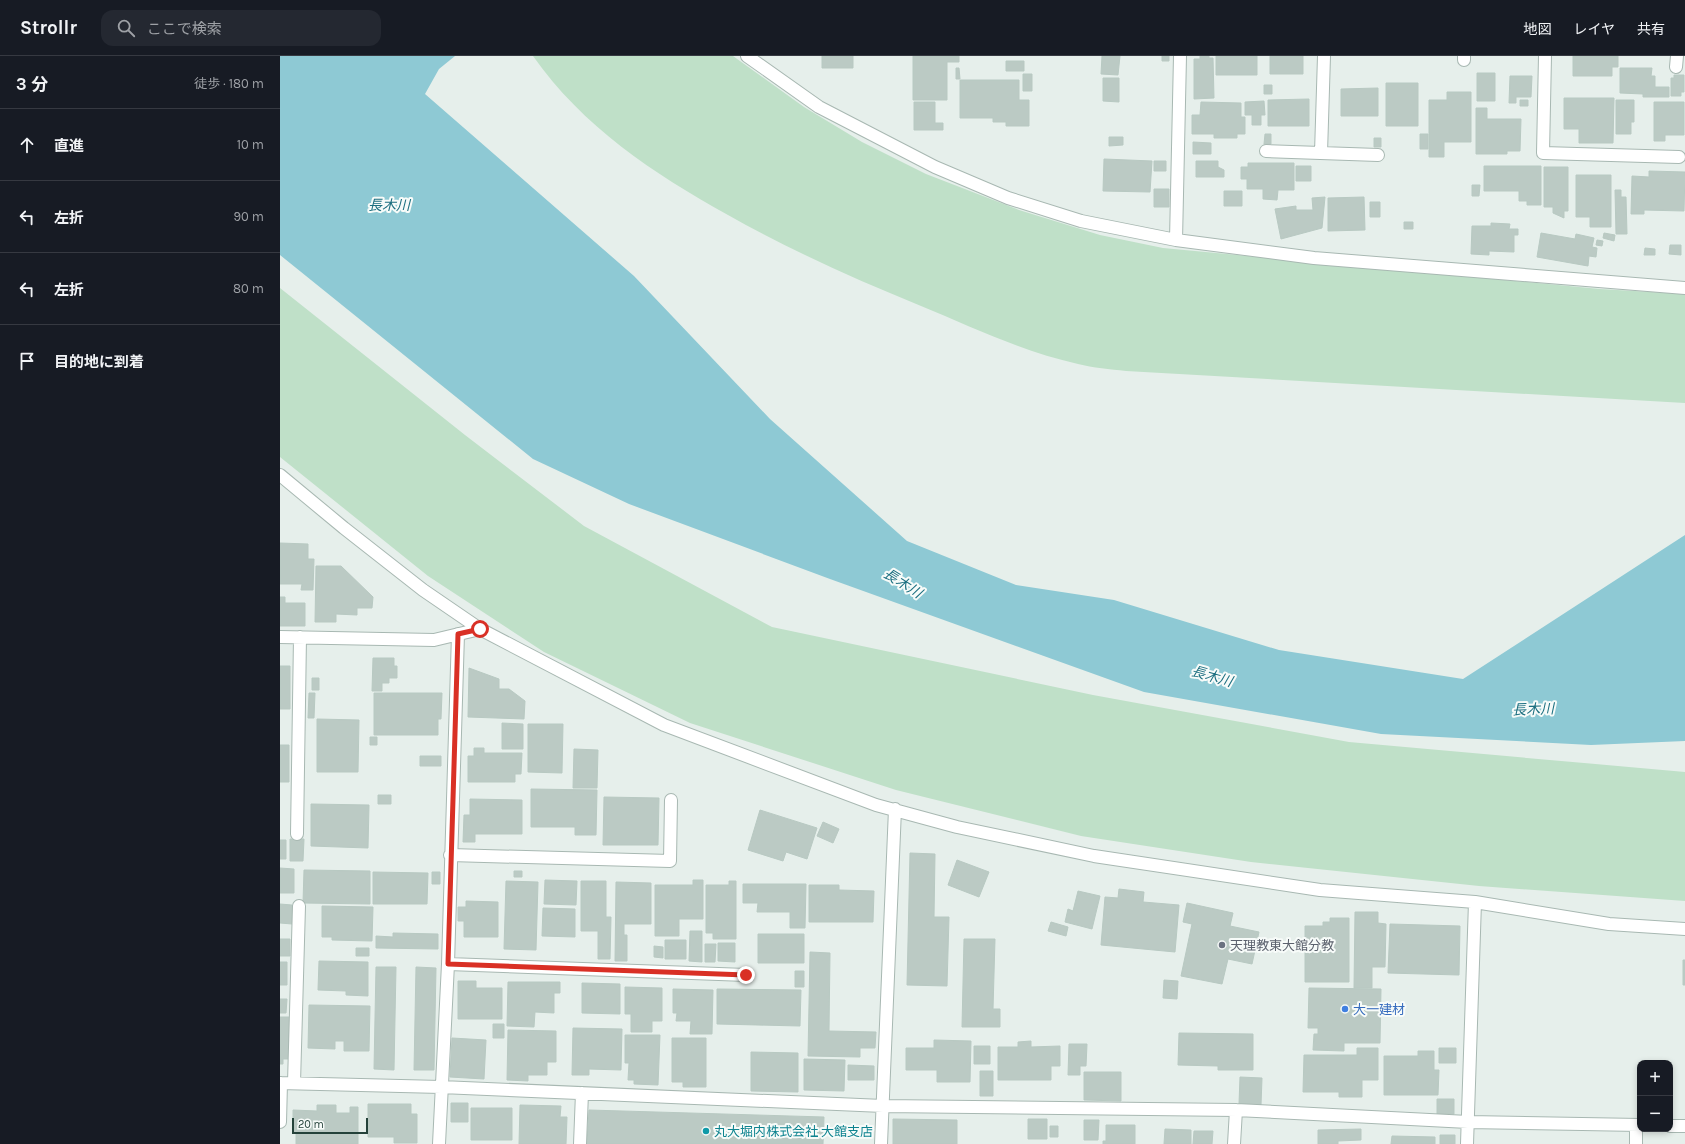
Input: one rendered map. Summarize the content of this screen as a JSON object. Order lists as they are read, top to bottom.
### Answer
{
  "water": ["長木川"],
  "places": ["天理教東大館分教", "大一建材", "丸大堀内株式会社 大館支店"],
  "scale_bar": "20 m",
  "page": {
    "header": "Strollr",
    "search": "ここで検索",
    "nav": ["地図", "レイヤ", "共有"],
    "heading": ["3 分", "徒歩 · 180 m"],
    "list": [
      ["直進", "10 m"],
      ["左折", "90 m"],
      ["左折", "80 m"],
      "目的地に到着"
    ],
    "map_buttons": ["+", "−"],
    "scale": "20 m"
  }
}
